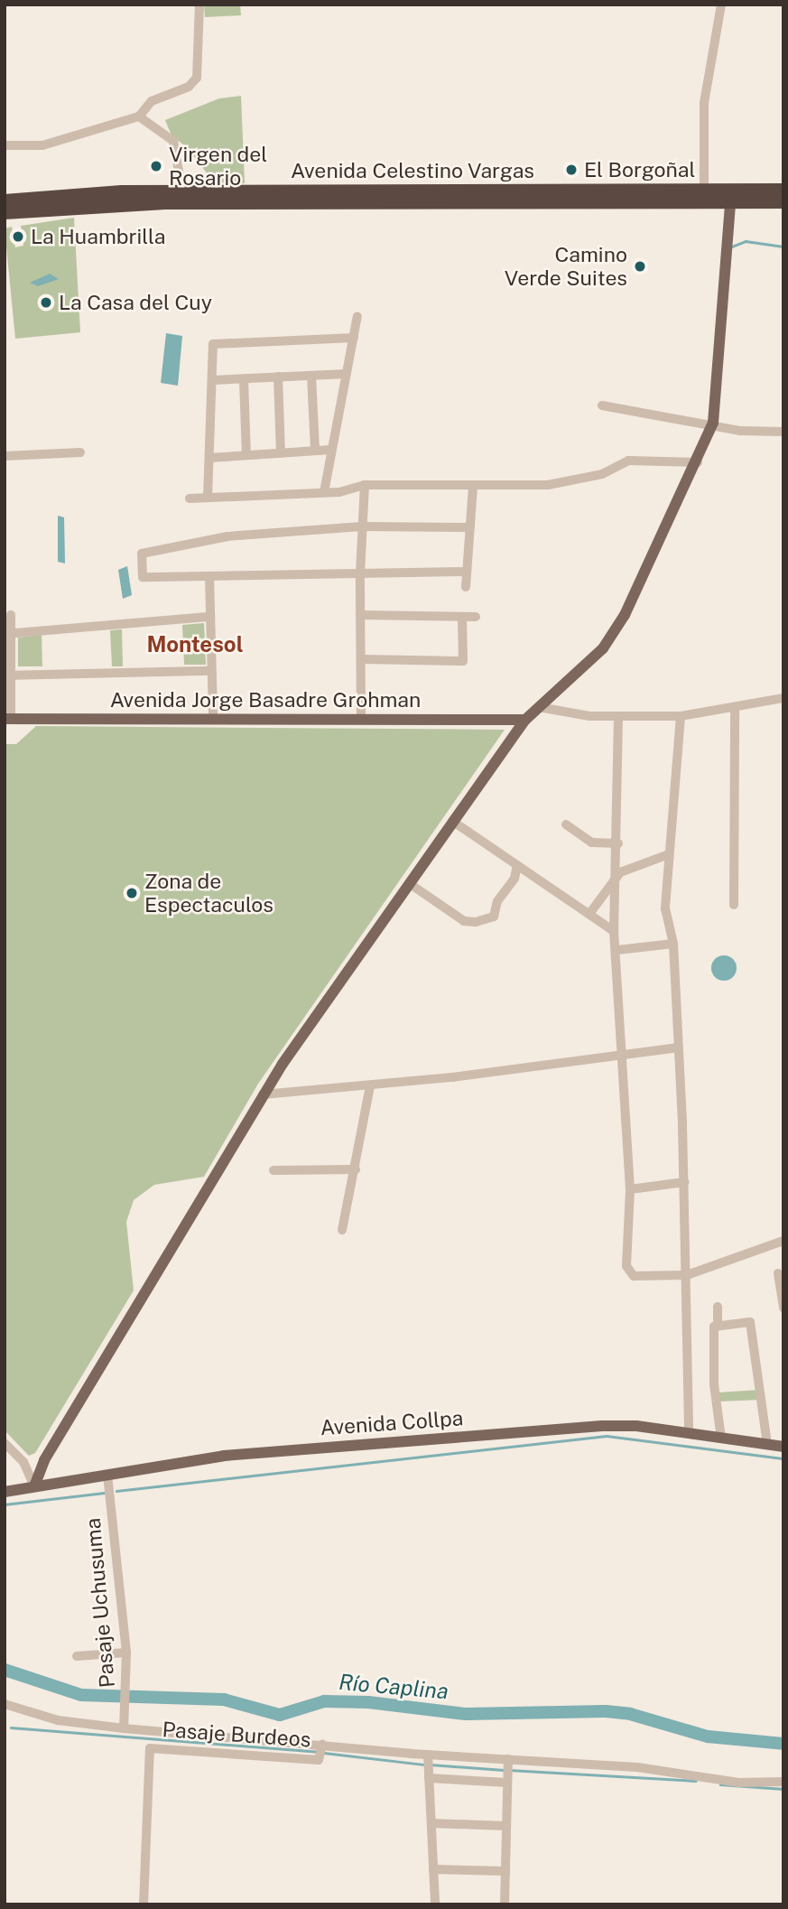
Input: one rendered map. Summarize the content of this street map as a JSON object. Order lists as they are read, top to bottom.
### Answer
{
  "streets": {
    "highway": ["Avenida Celestino Vargas"],
    "main road": ["Avenida Jorge Basadre Grohman", "Avenida Collpa"],
    "street": ["Pasaje Uchusuma", "Pasaje Burdeos"]
  },
  "crossings": [
    ["Avenida Collpa", "Pasaje Uchusuma"]
  ],
  "districts": ["Montesol"],
  "water": ["Río Caplina"],
  "places": [
    "Virgen del Rosario",
    "El Borgoñal",
    "La Huambrilla",
    "Camino Verde Suites",
    "La Casa del Cuy",
    "Zona de Espectaculos"
  ]
}
